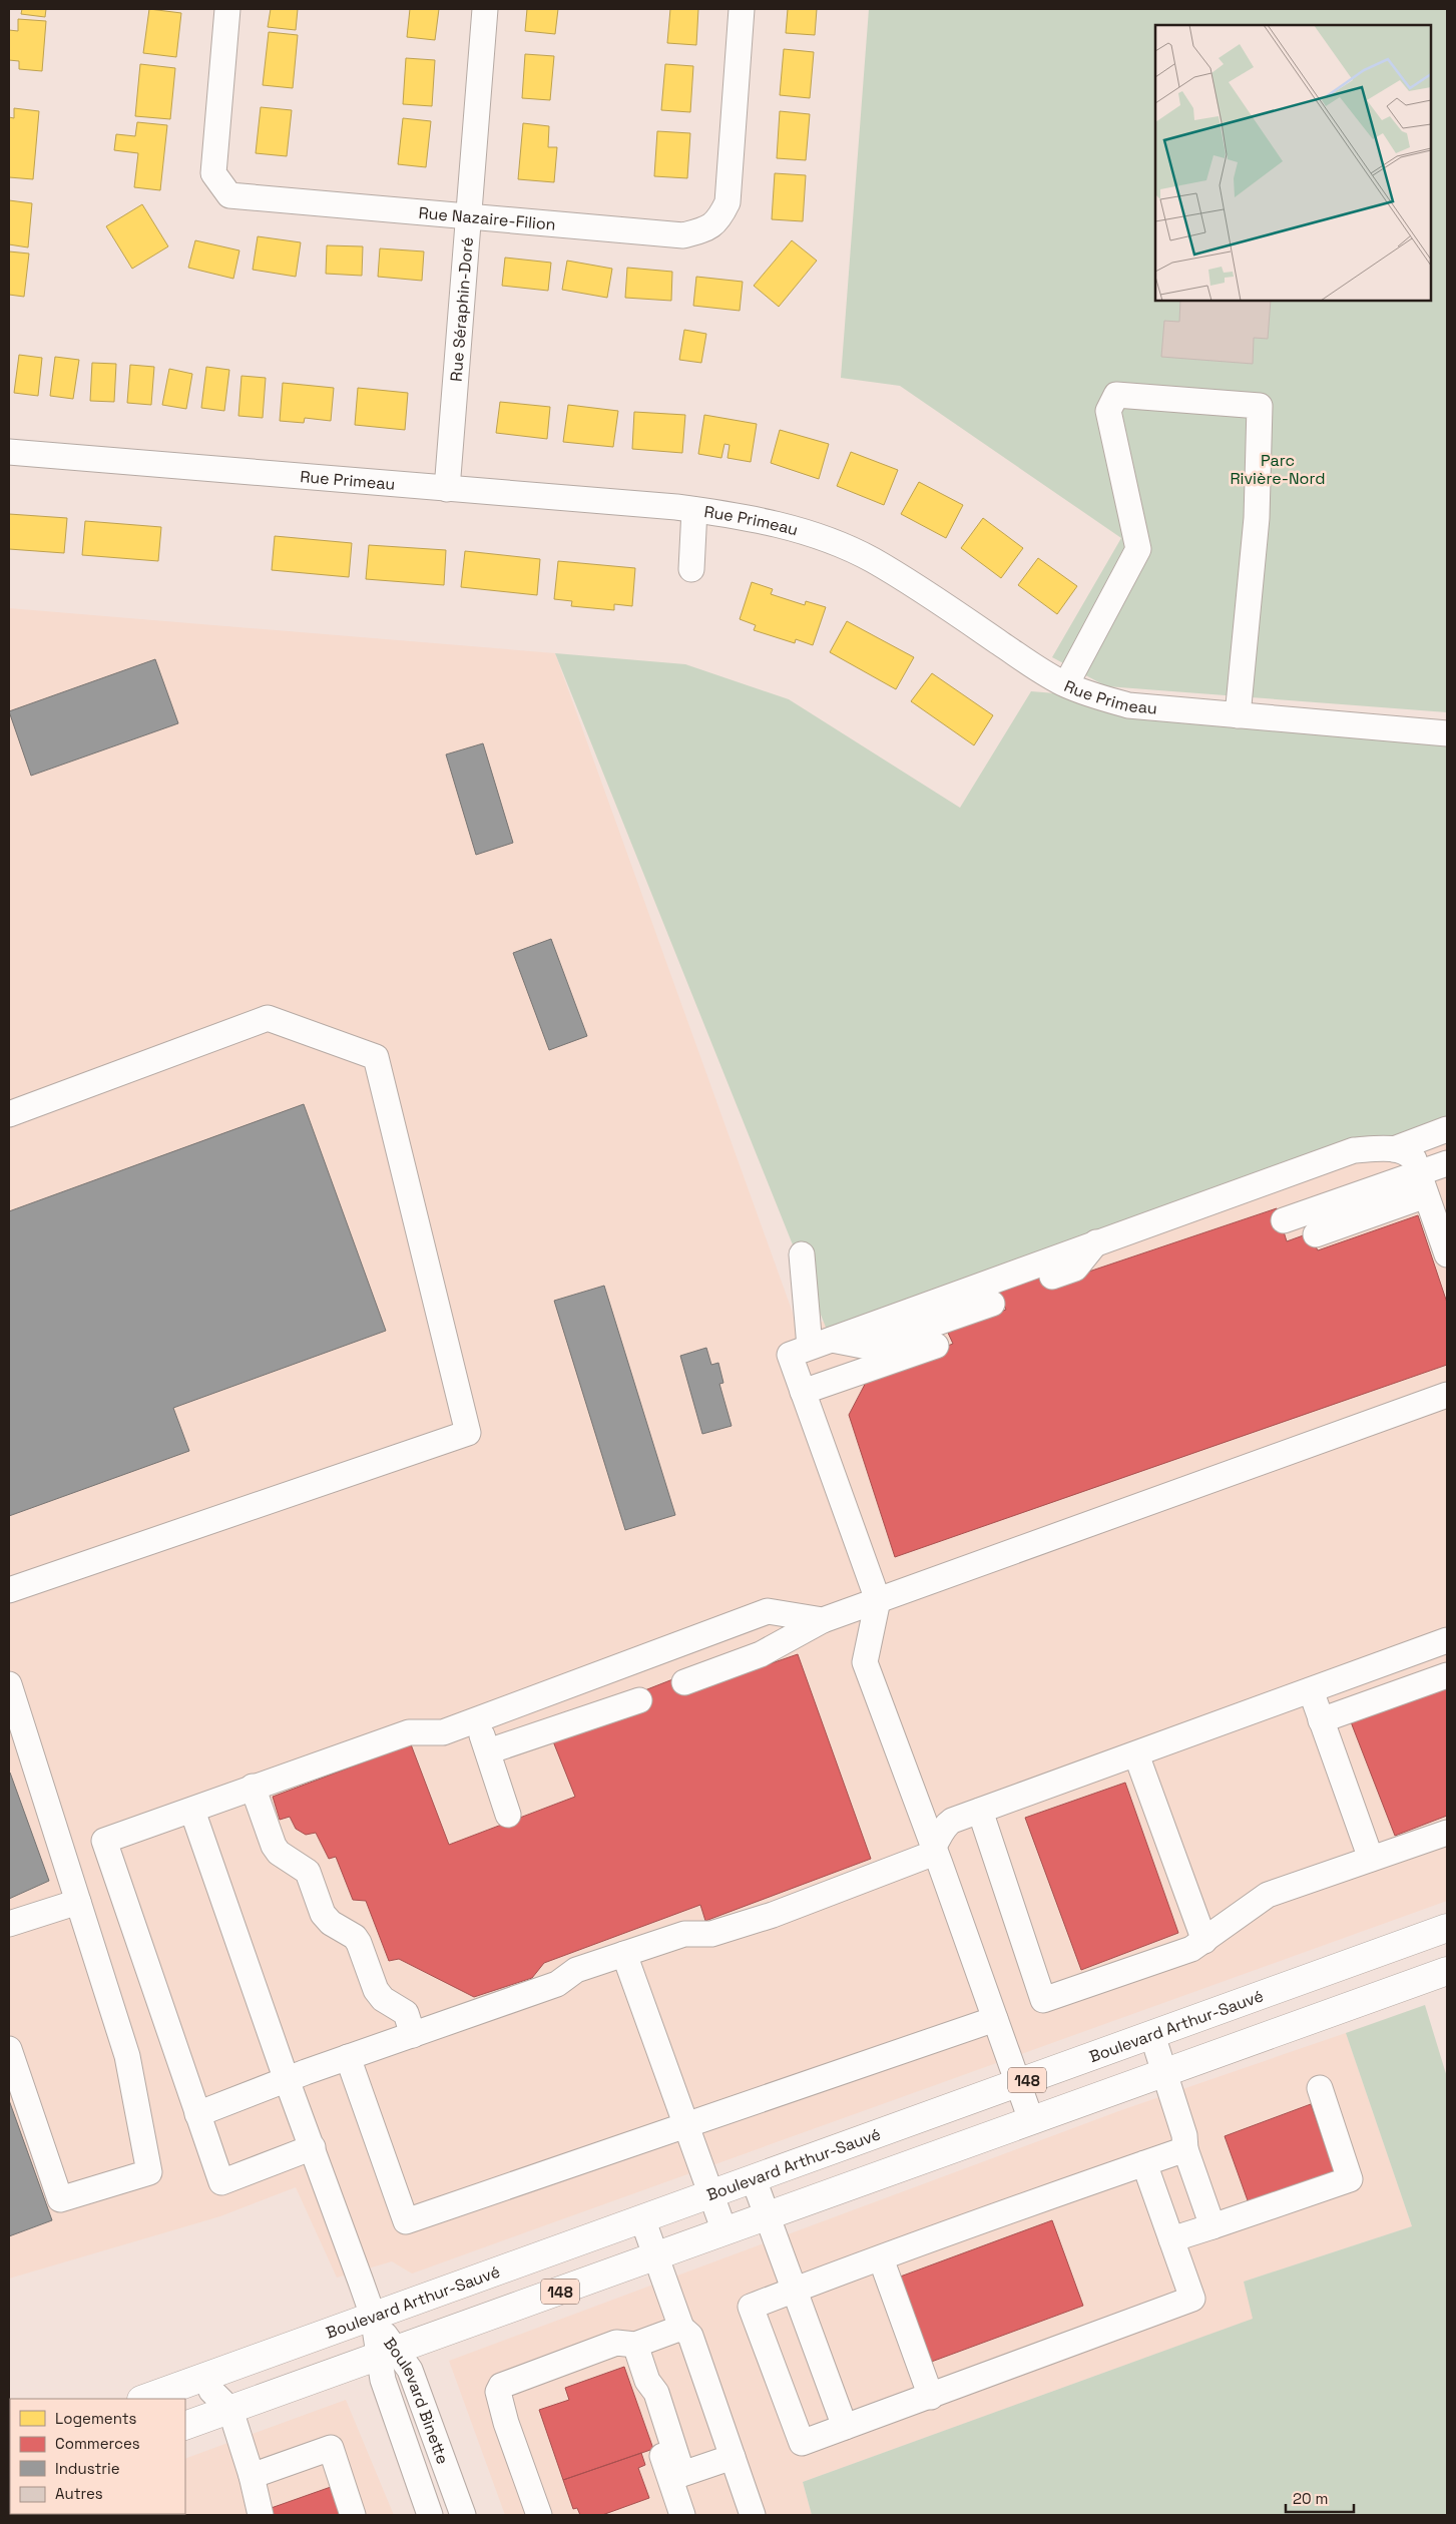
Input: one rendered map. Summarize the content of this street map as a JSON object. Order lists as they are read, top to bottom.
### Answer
{
  "streets": {
    "main road": ["Boulevard Arthur-Sauvé", "148"],
    "street": [
      "Rue Nazaire-Filion",
      "Rue Séraphin-Doré",
      "Rue Primeau",
      "Boulevard Binette"
    ]
  },
  "crossings": [
    ["Rue Nazaire-Filion", "Rue Séraphin-Doré"],
    ["Rue Séraphin-Doré", "Rue Primeau"],
    ["Boulevard Arthur-Sauvé", "Boulevard Binette"],
    ["148", "Boulevard Binette"]
  ],
  "parks": ["Parc Rivière-Nord"],
  "legend": [
    "Logements",
    "Commerces",
    "Industrie",
    "Autres"
  ],
  "scale_bar": "20 m"
}
